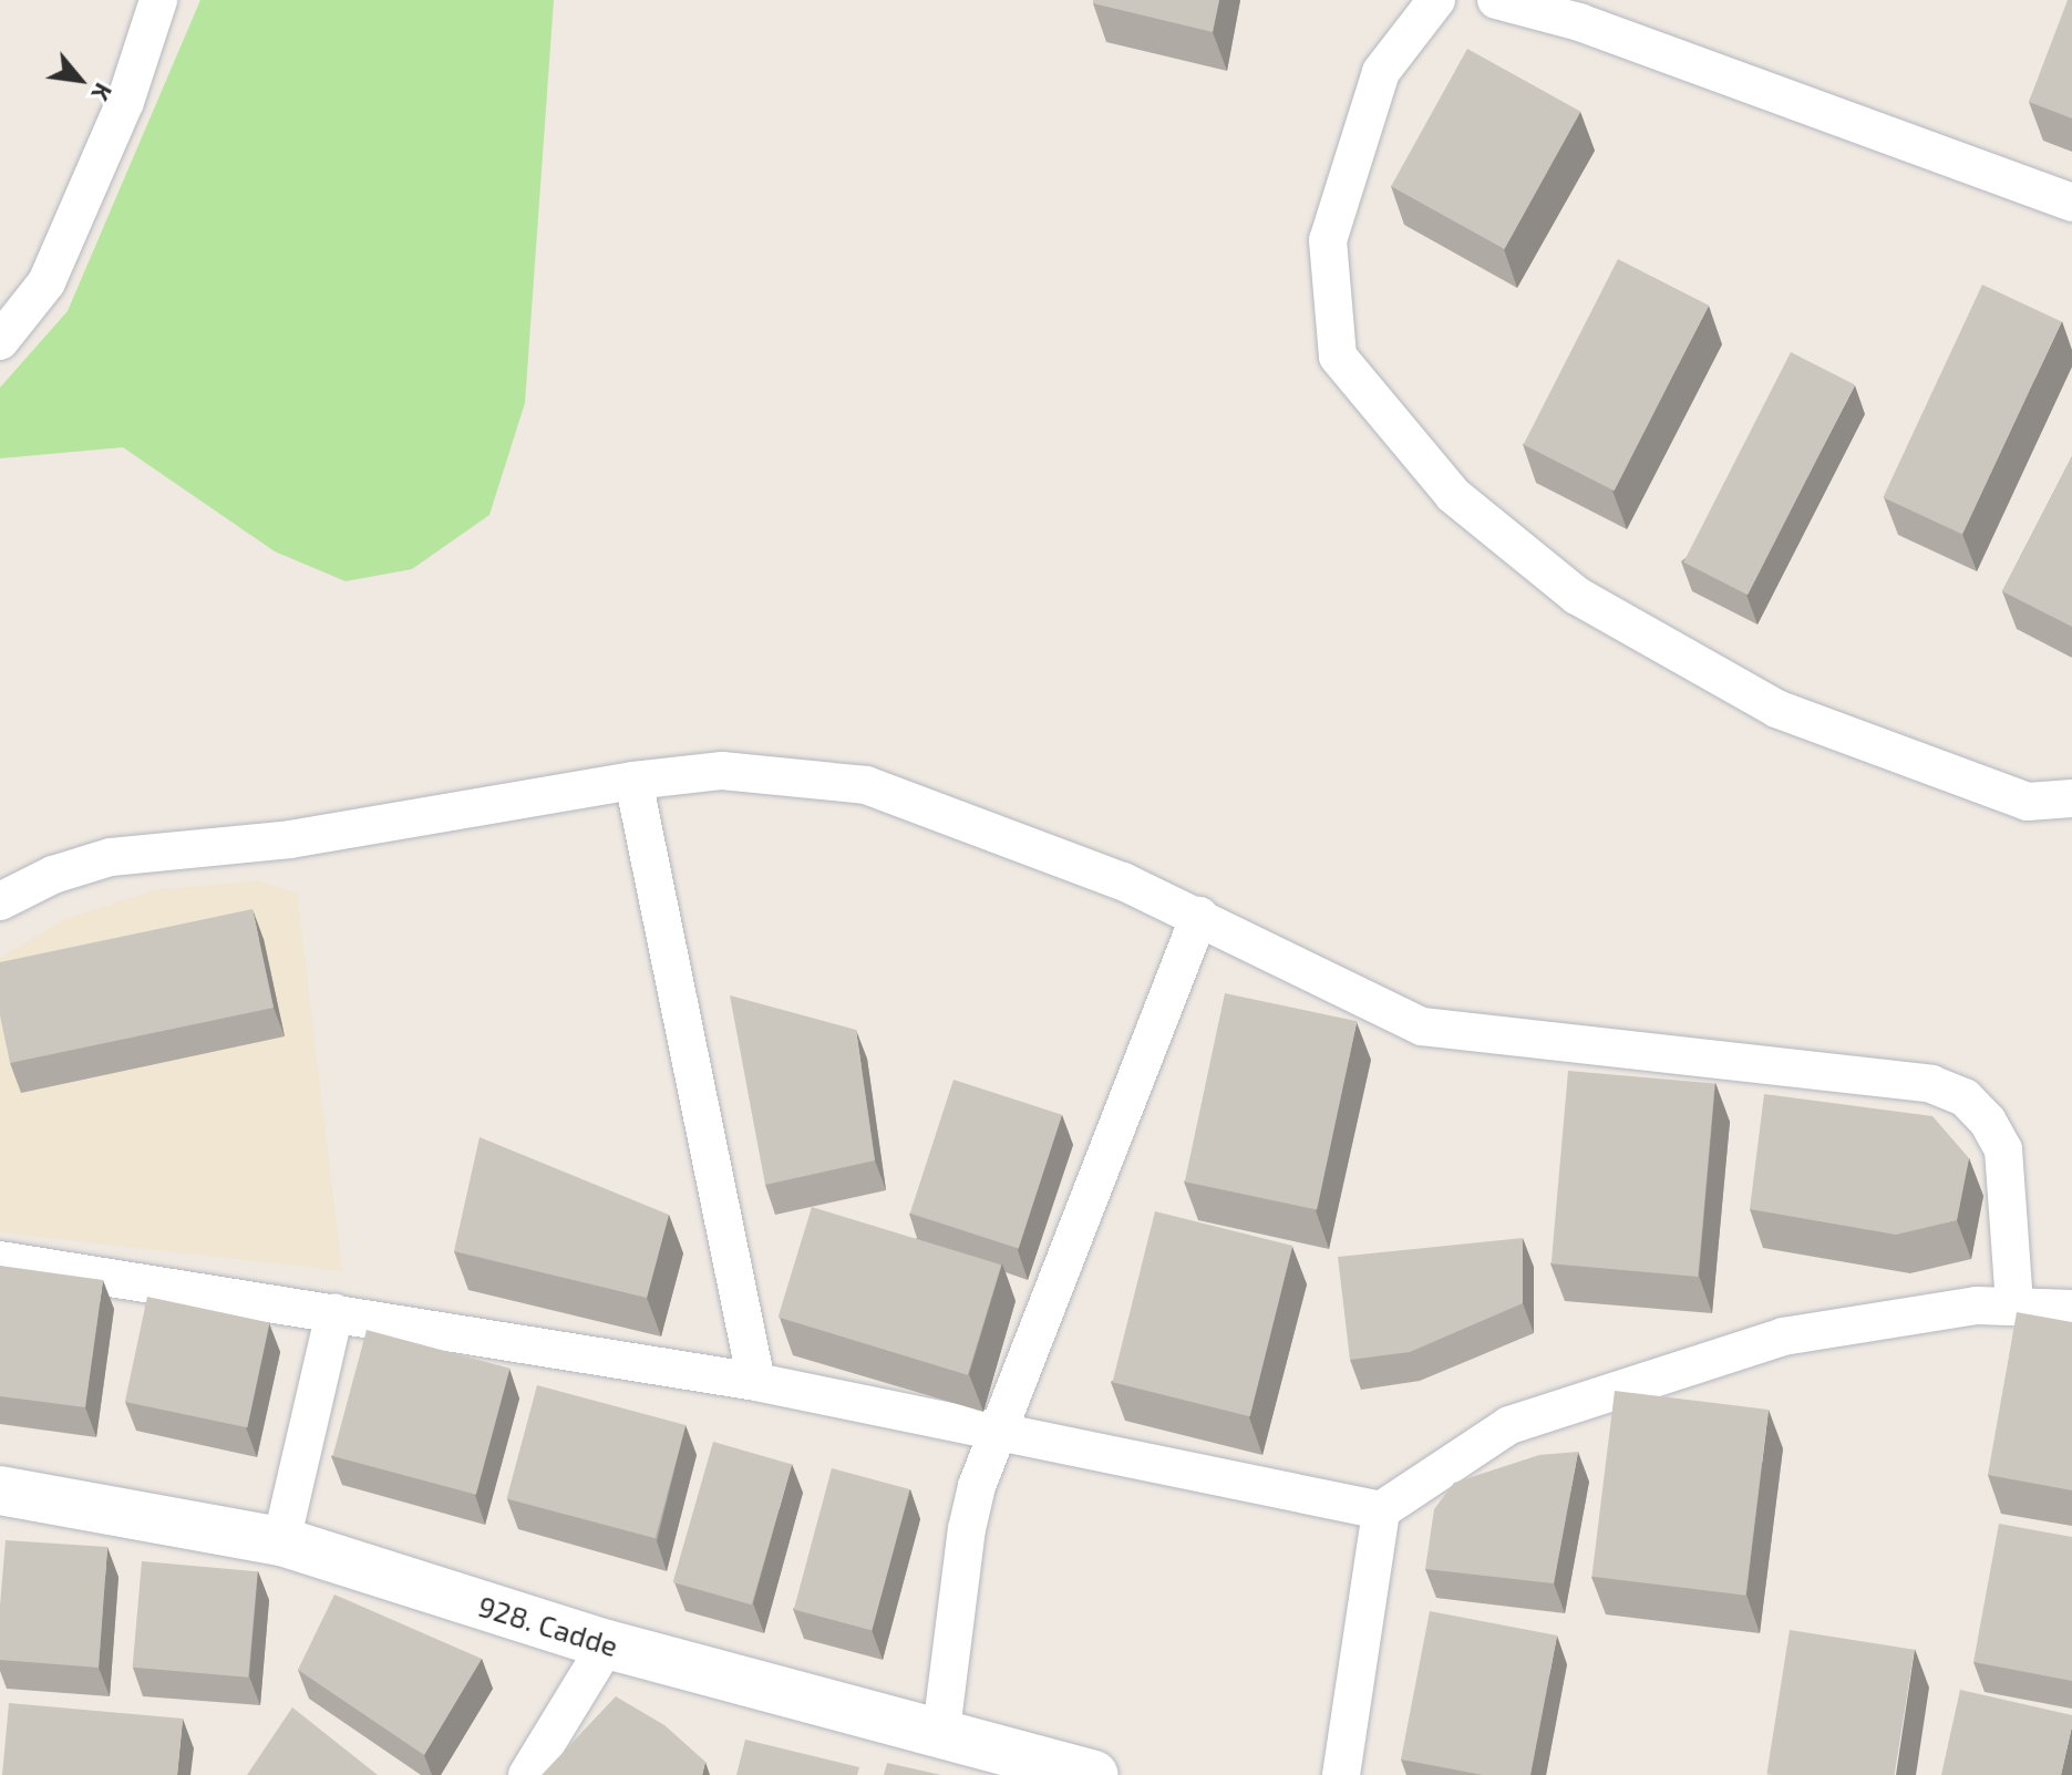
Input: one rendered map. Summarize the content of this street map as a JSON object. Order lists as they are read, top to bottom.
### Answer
{
  "streets": {
    "street": ["928. Cadde"]
  },
  "north": "bottom right"
}
